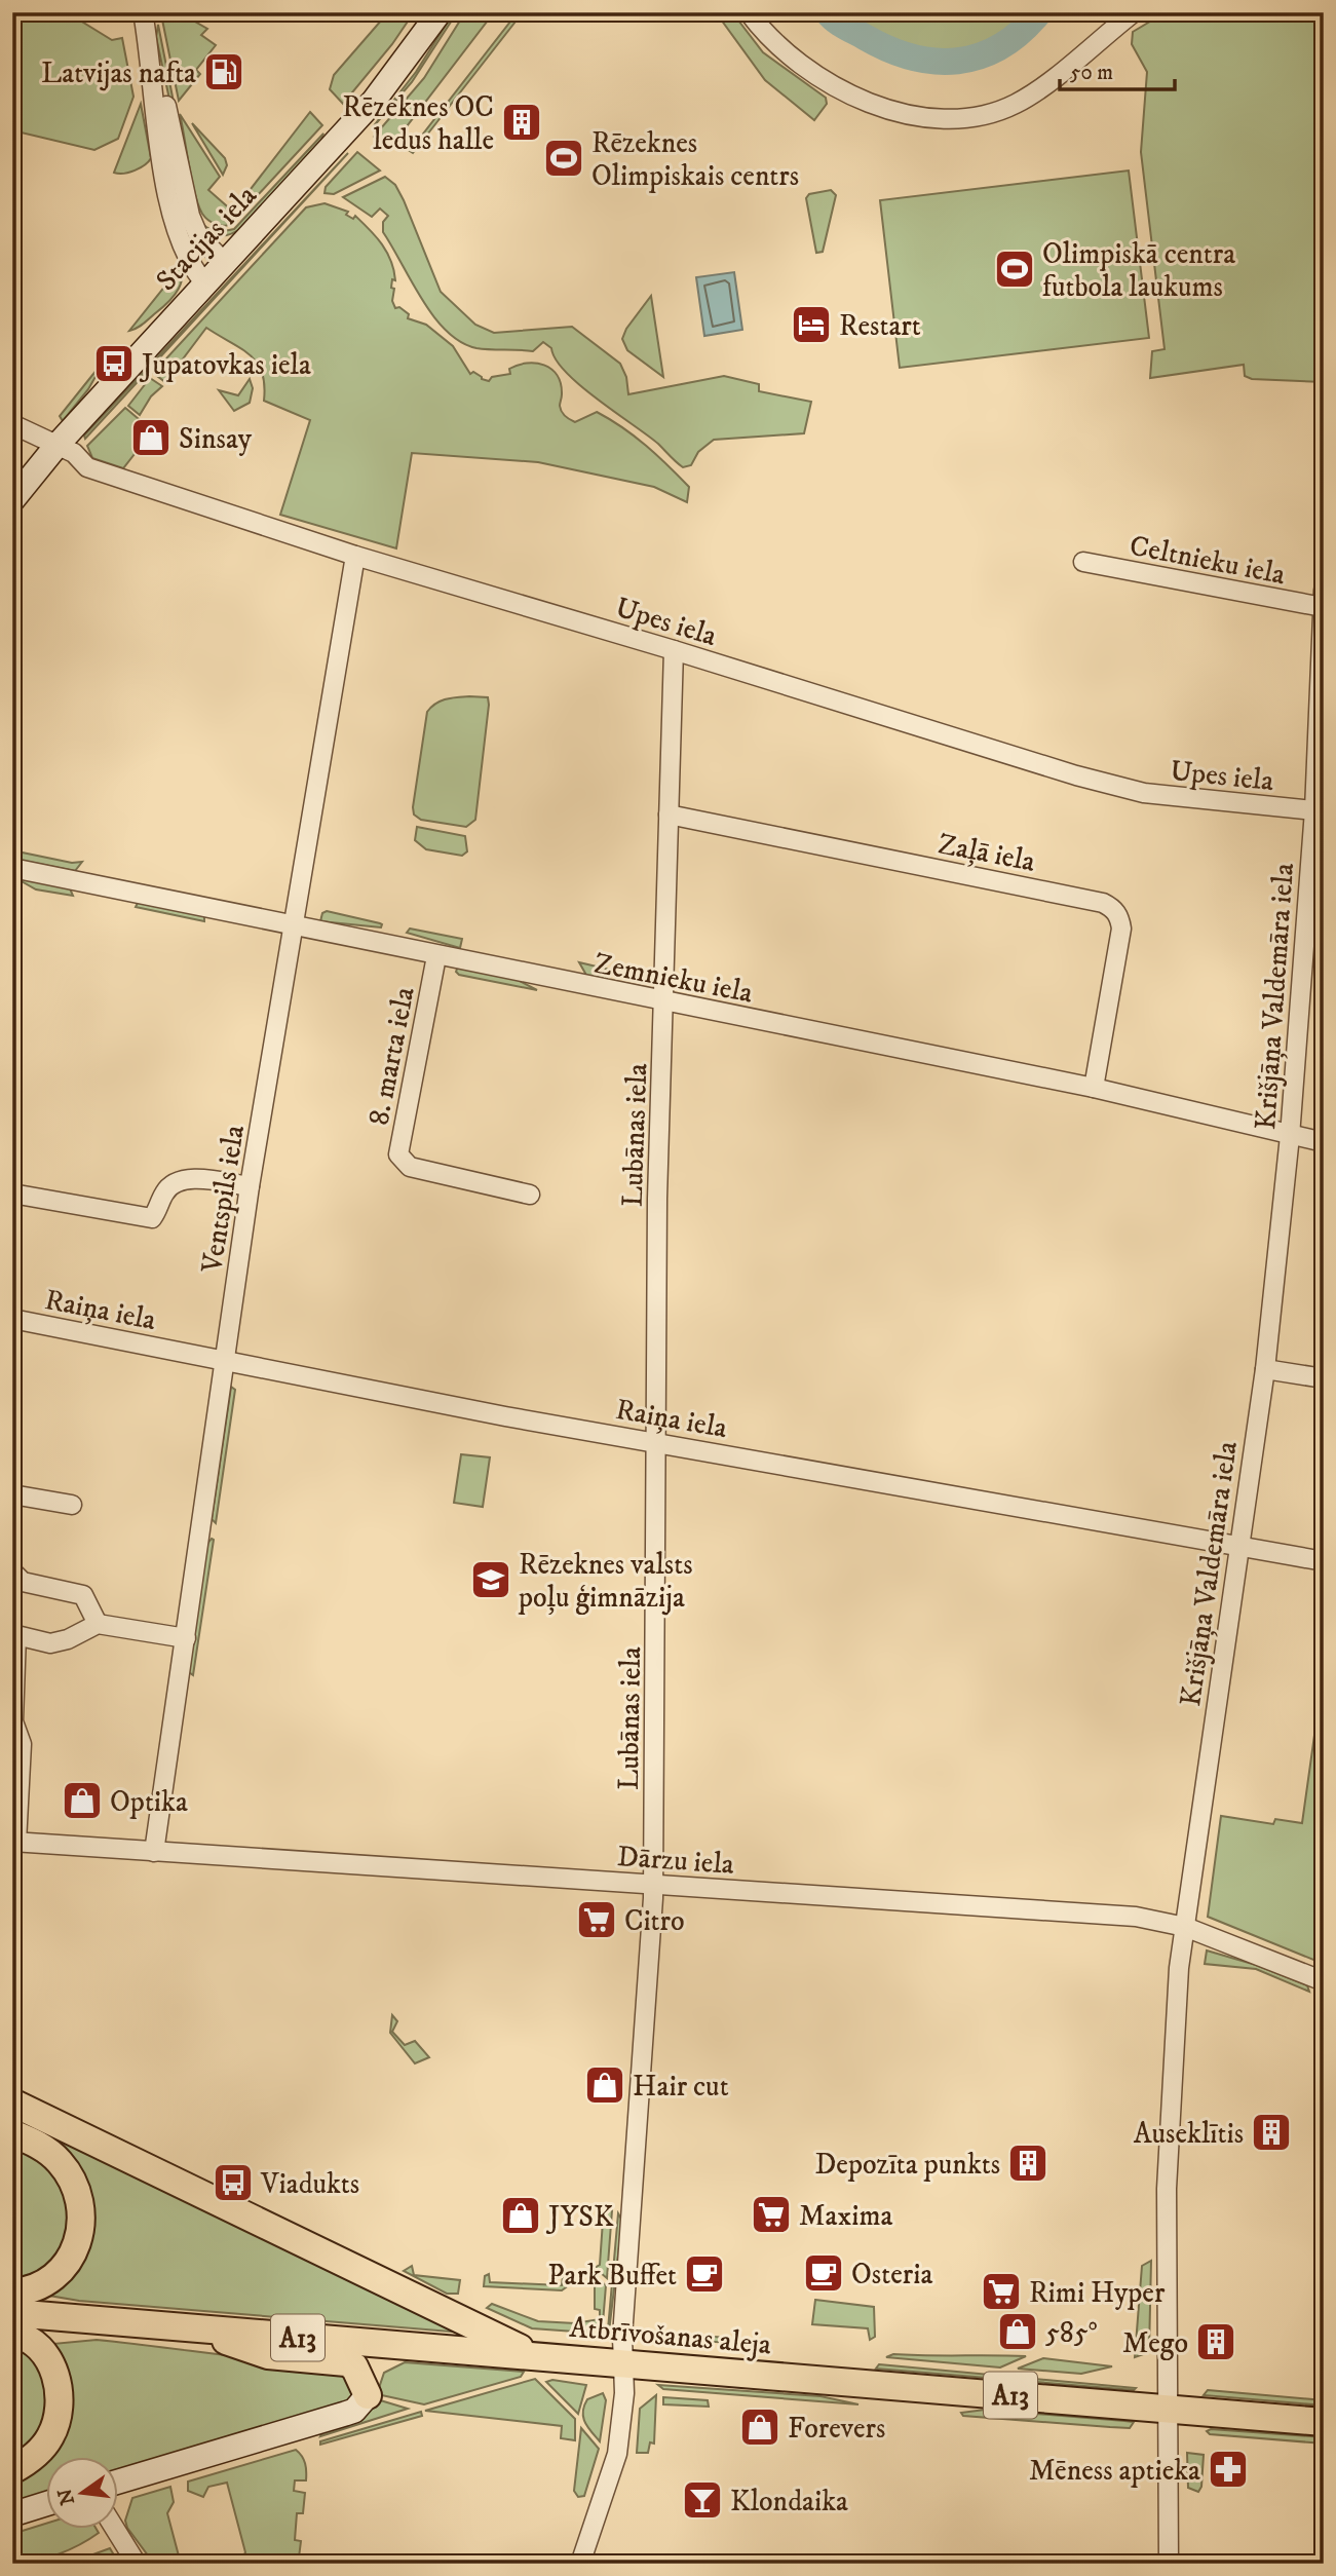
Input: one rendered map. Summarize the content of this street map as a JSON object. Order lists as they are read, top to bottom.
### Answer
{
  "streets": {
    "main road": ["Stacijas iela", "Atbrīvošanas aleja", "A13"],
    "street": [
      "Celtnieku iela",
      "Upes iela",
      "Zaļā iela",
      "Zemnieku iela",
      "Krišjāņa Valdemāra iela",
      "8. marta iela",
      "Lubānas iela",
      "Ventspils iela",
      "Raiņa iela",
      "Dārzu iela"
    ]
  },
  "crossings": [
    ["Stacijas iela", "Upes iela"],
    ["Celtnieku iela", "Krišjāņa Valdemāra iela"],
    ["Upes iela", "Krišjāņa Valdemāra iela"],
    ["Upes iela", "Lubānas iela"],
    ["Upes iela", "Ventspils iela"],
    ["Zaļā iela", "Zemnieku iela"],
    ["Zaļā iela", "Lubānas iela"],
    ["Zemnieku iela", "Krišjāņa Valdemāra iela"],
    ["Zemnieku iela", "8. marta iela"],
    ["Zemnieku iela", "Lubānas iela"],
    ["Zemnieku iela", "Ventspils iela"],
    ["Krišjāņa Valdemāra iela", "Raiņa iela"],
    ["Krišjāņa Valdemāra iela", "Dārzu iela"],
    ["Krišjāņa Valdemāra iela", "Atbrīvošanas aleja"],
    ["Lubānas iela", "Raiņa iela"],
    ["Lubānas iela", "Dārzu iela"],
    ["Lubānas iela", "Atbrīvošanas aleja"],
    ["Ventspils iela", "Raiņa iela"],
    ["Ventspils iela", "Dārzu iela"]
  ],
  "places": {
    "fuel station": ["Latvijas nafta"],
    "building": [
      "Rēzeknes OC ledus halle",
      "Auseklītis",
      "Depozīta punkts",
      "Mego"
    ],
    "sports": ["Rēzeknes Olimpiskais centrs", "Olimpiskā centra futbola laukums"],
    "hotel": ["Restart"],
    "bus stop": ["Jupatovkas iela", "Viadukts"],
    "shop": [
      "Sinsay",
      "Optika",
      "Hair cut",
      "JYSK",
      "585°",
      "Forevers"
    ],
    "school or university": ["Rēzeknes valsts poļu ģimnāzija"],
    "supermarket": ["Citro", "Maxima", "Rimi Hyper"],
    "cafe": ["Osteria", "Park Buffet"],
    "pharmacy": ["Mēness aptieka"],
    "bar": ["Klondaika"]
  },
  "scale_bar": "50 m",
  "north": "left"
}
